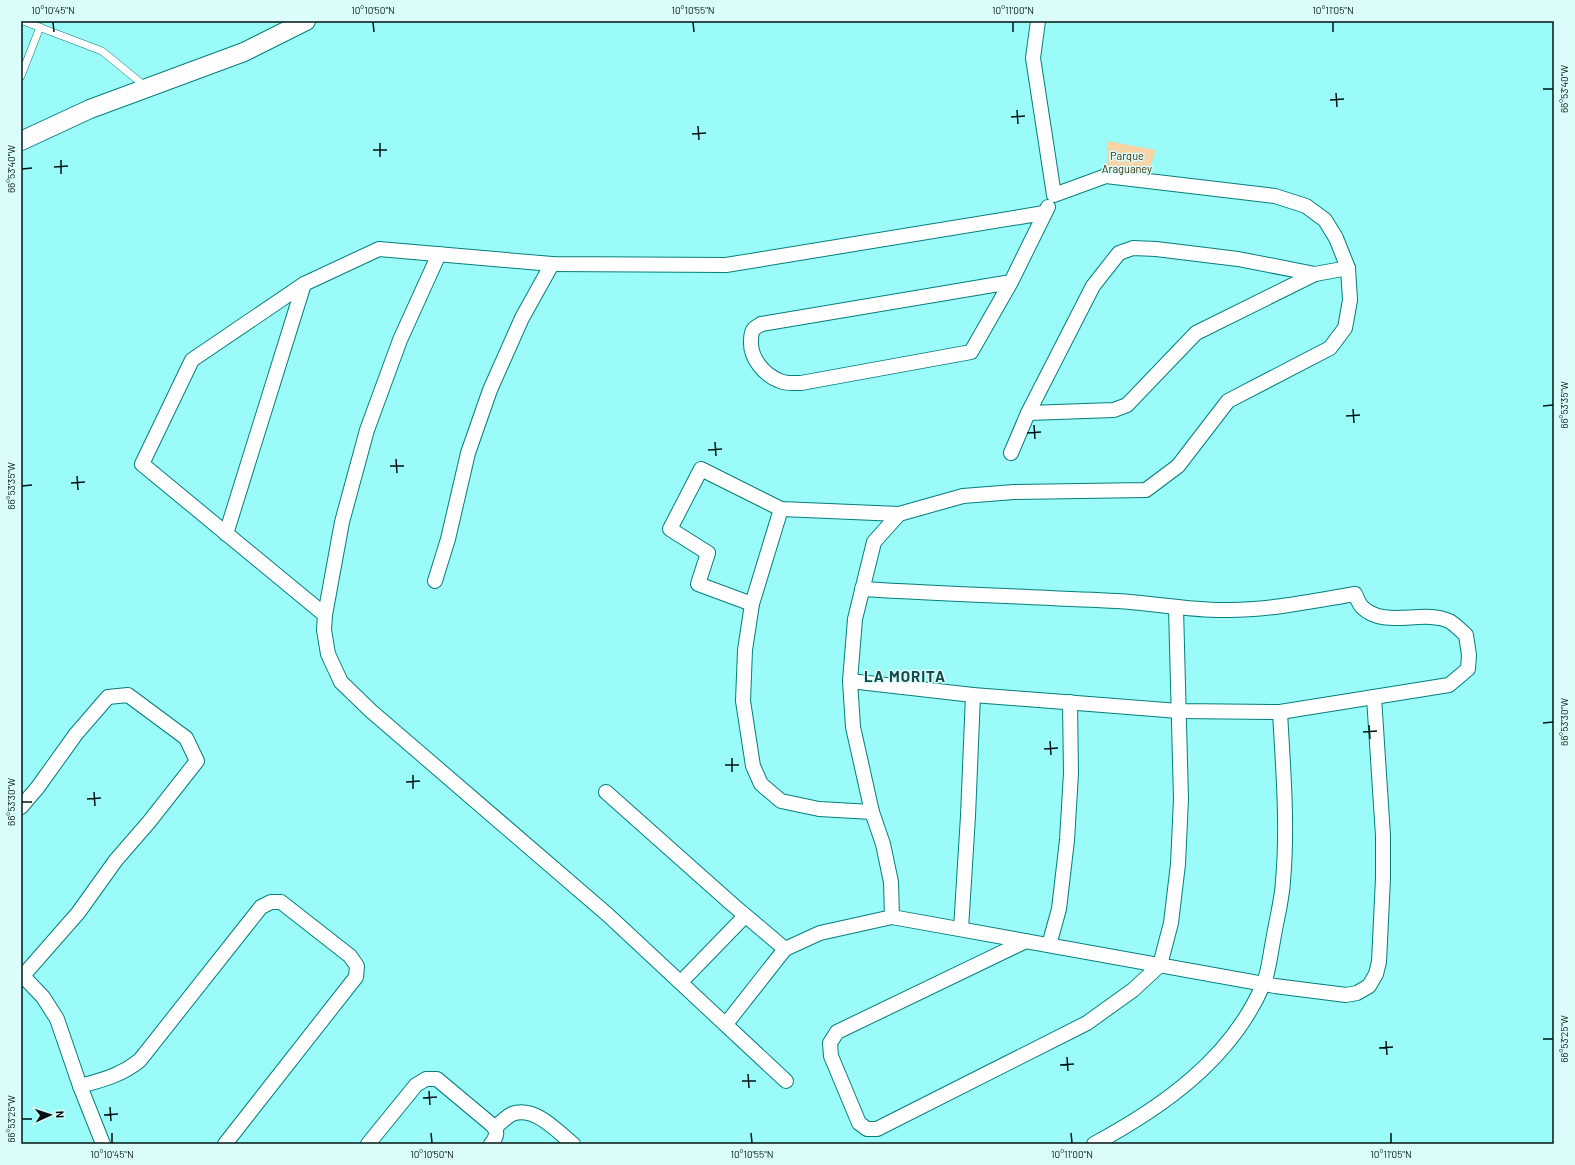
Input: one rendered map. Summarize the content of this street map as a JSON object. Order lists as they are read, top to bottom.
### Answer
{
  "districts": ["LA MORITA"],
  "parks": ["Parque Araguaney"],
  "north": "right",
  "coordinates": [
    "10°10'45\"N",
    "10°10'50\"N",
    "10°10'55\"N",
    "10°11'00\"N",
    "10°11'05\"N",
    "66°53'40\"W",
    "66°53'35\"W",
    "66°53'30\"W",
    "66°53'25\"W"
  ]
}
